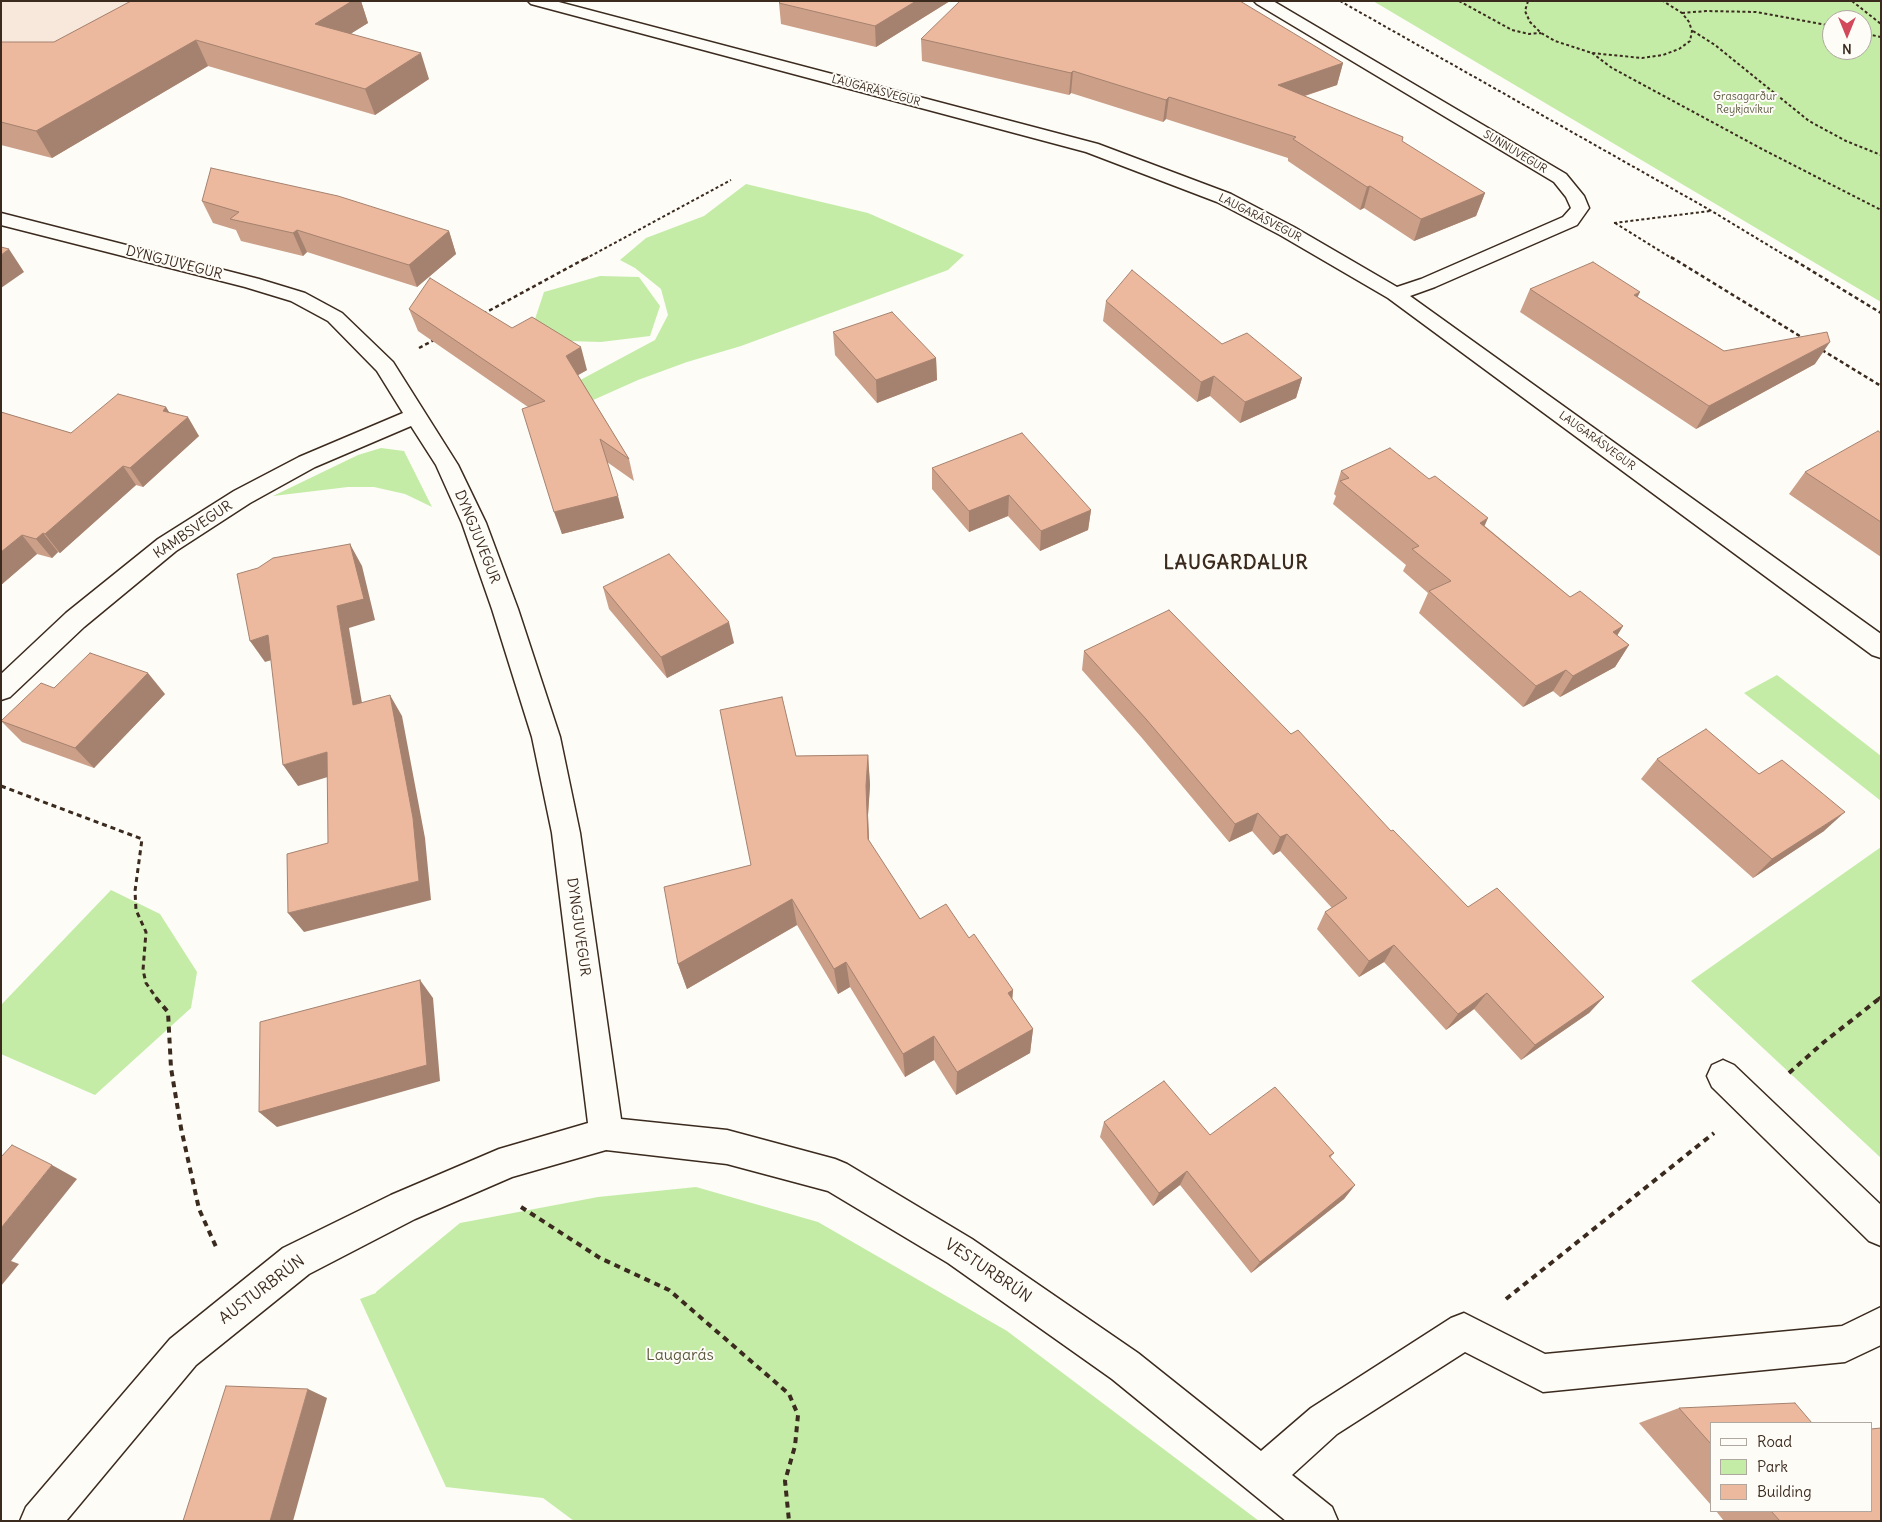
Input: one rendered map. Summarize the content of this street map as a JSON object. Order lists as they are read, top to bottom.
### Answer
{
  "streets": {
    "street": [
      "LAUGARÁSVEGUR",
      "SUNNUVEGUR",
      "DYNGJUVEGUR",
      "KAMBSVEGUR",
      "VESTURBRÚN",
      "AUSTURBRÚN"
    ]
  },
  "crossings": [
    ["LAUGARÁSVEGUR", "SUNNUVEGUR"],
    ["DYNGJUVEGUR", "KAMBSVEGUR"],
    ["DYNGJUVEGUR", "VESTURBRÚN"],
    ["DYNGJUVEGUR", "AUSTURBRÚN"],
    ["VESTURBRÚN", "AUSTURBRÚN"]
  ],
  "districts": ["LAUGARDALUR"],
  "parks": ["Grasagarður Reykjavíkur", "Laugarás"],
  "legend": ["Road", "Park", "Building"],
  "north": "bottom"
}
